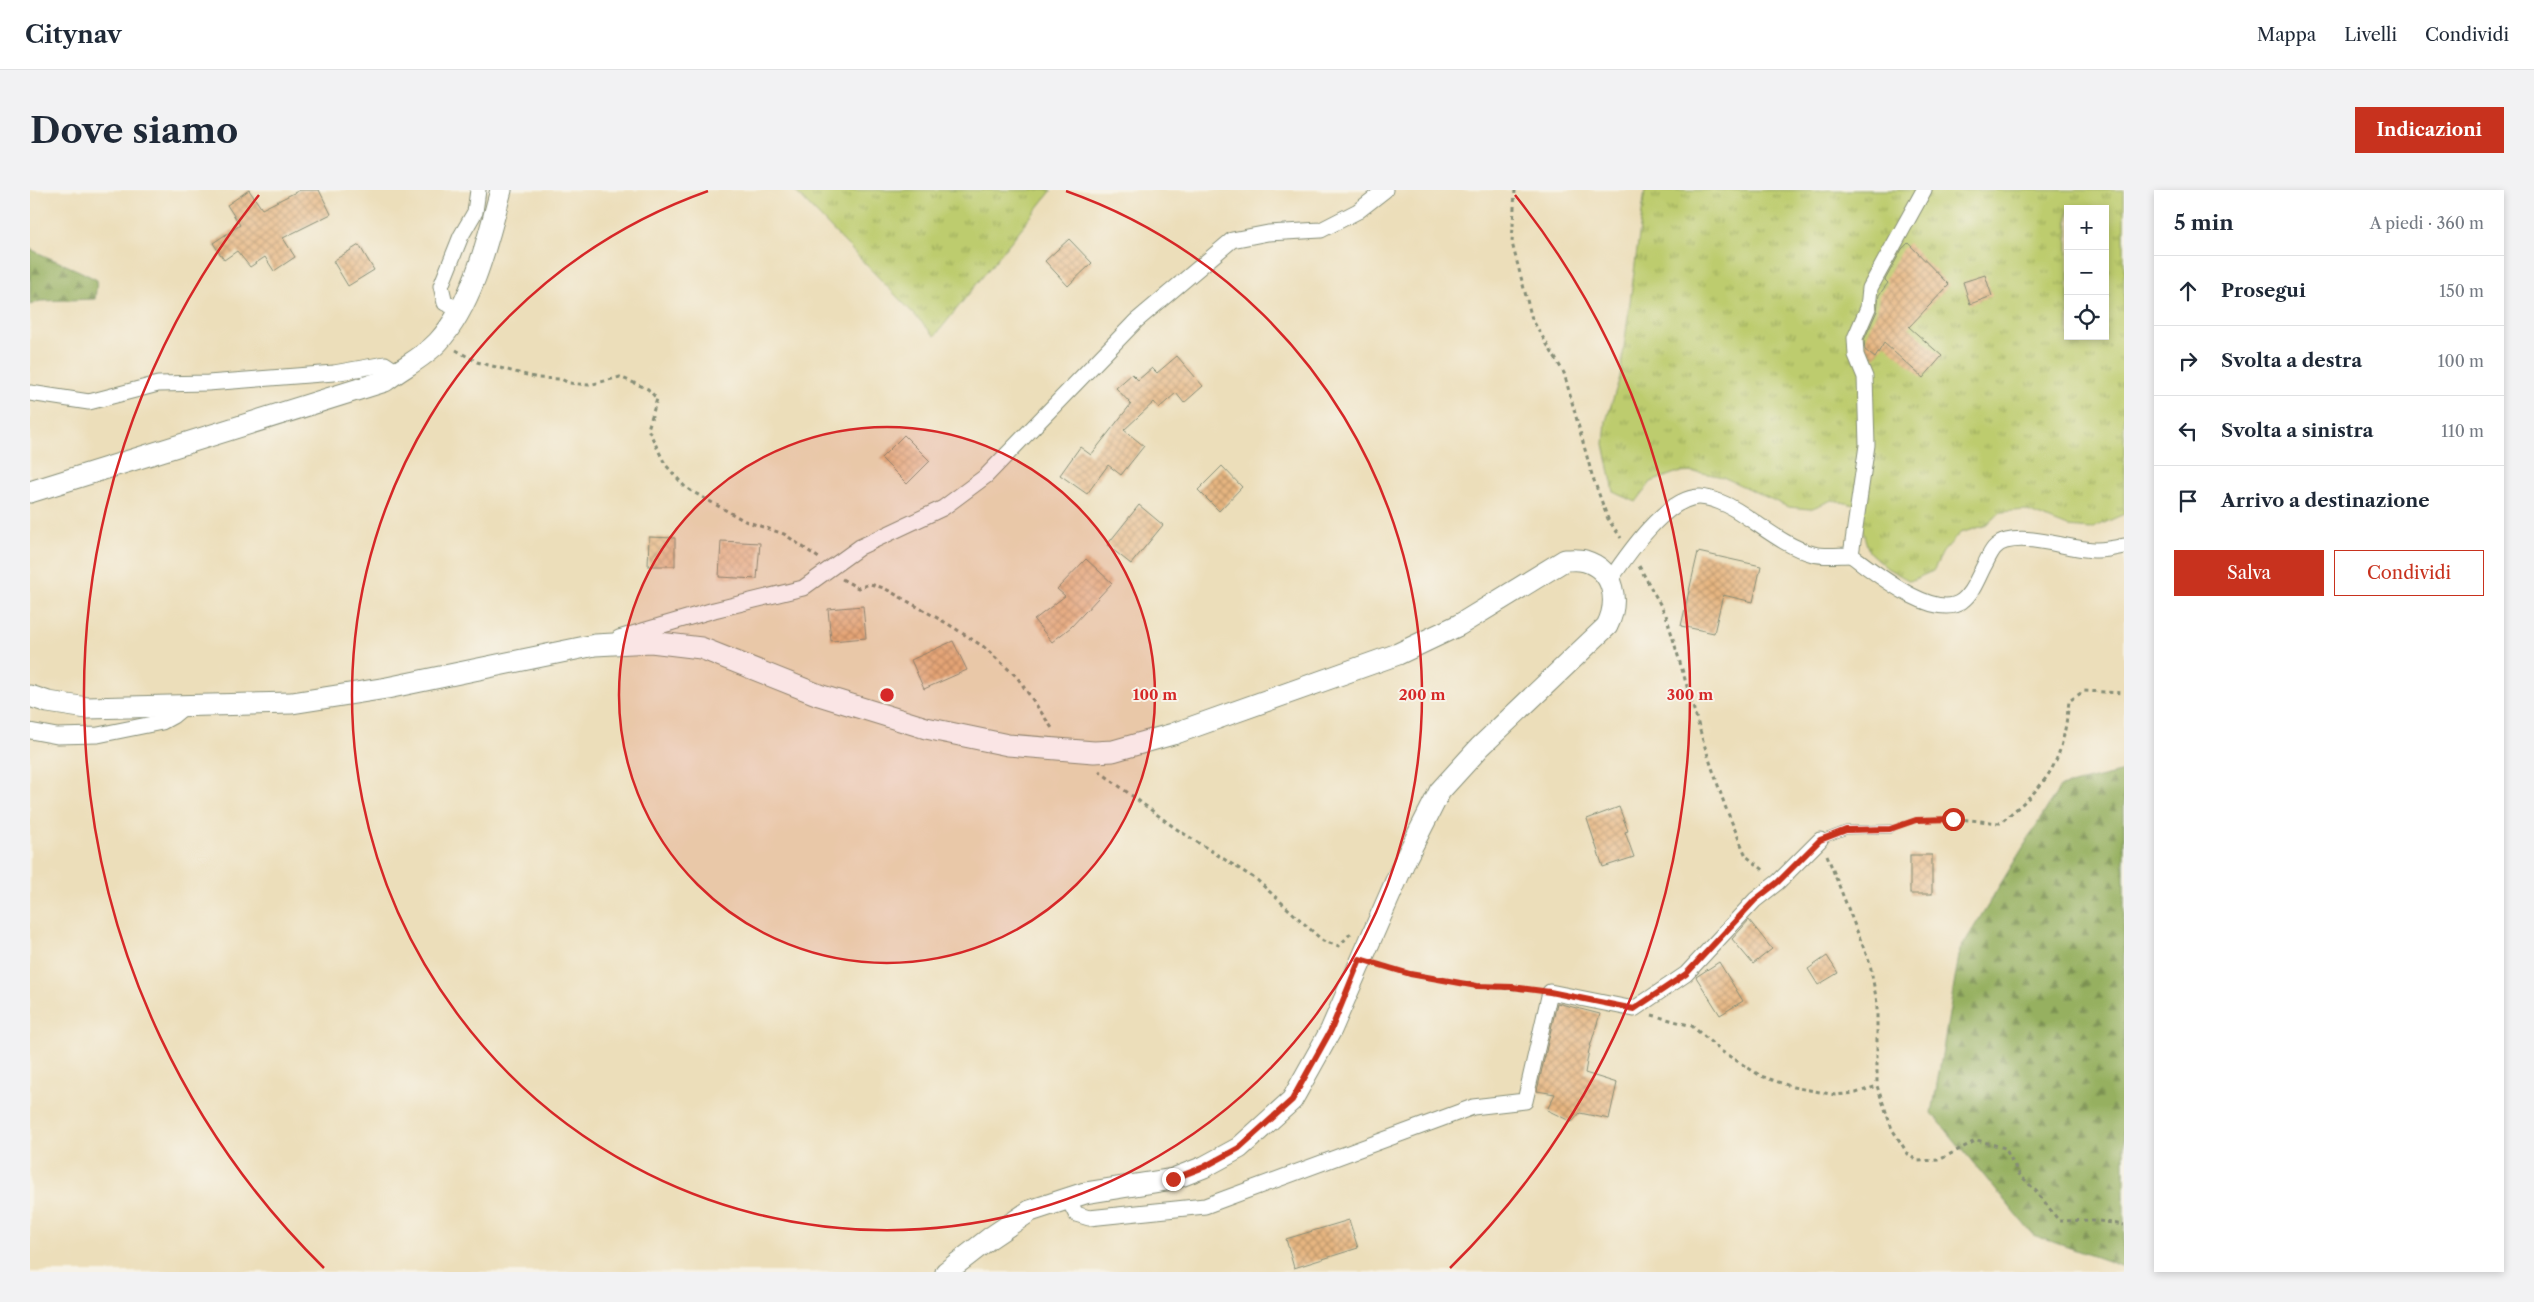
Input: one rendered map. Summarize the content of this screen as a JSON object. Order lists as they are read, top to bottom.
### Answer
{
  "page": {
    "header": "Citynav",
    "nav": ["Mappa", "Livelli", "Condividi"],
    "buttons": [
      "Indicazioni",
      ["Salva", "Condividi"]
    ],
    "title": "Dove siamo",
    "heading": ["5 min", "A piedi · 360 m"],
    "map_buttons": ["+", "−"],
    "list": [
      ["Prosegui", "150 m"],
      ["Svolta a destra", "100 m"],
      ["Svolta a sinistra", "110 m"],
      "Arrivo a destinazione"
    ]
  },
  "rings": ["100 m", "200 m", "300 m"]
}
